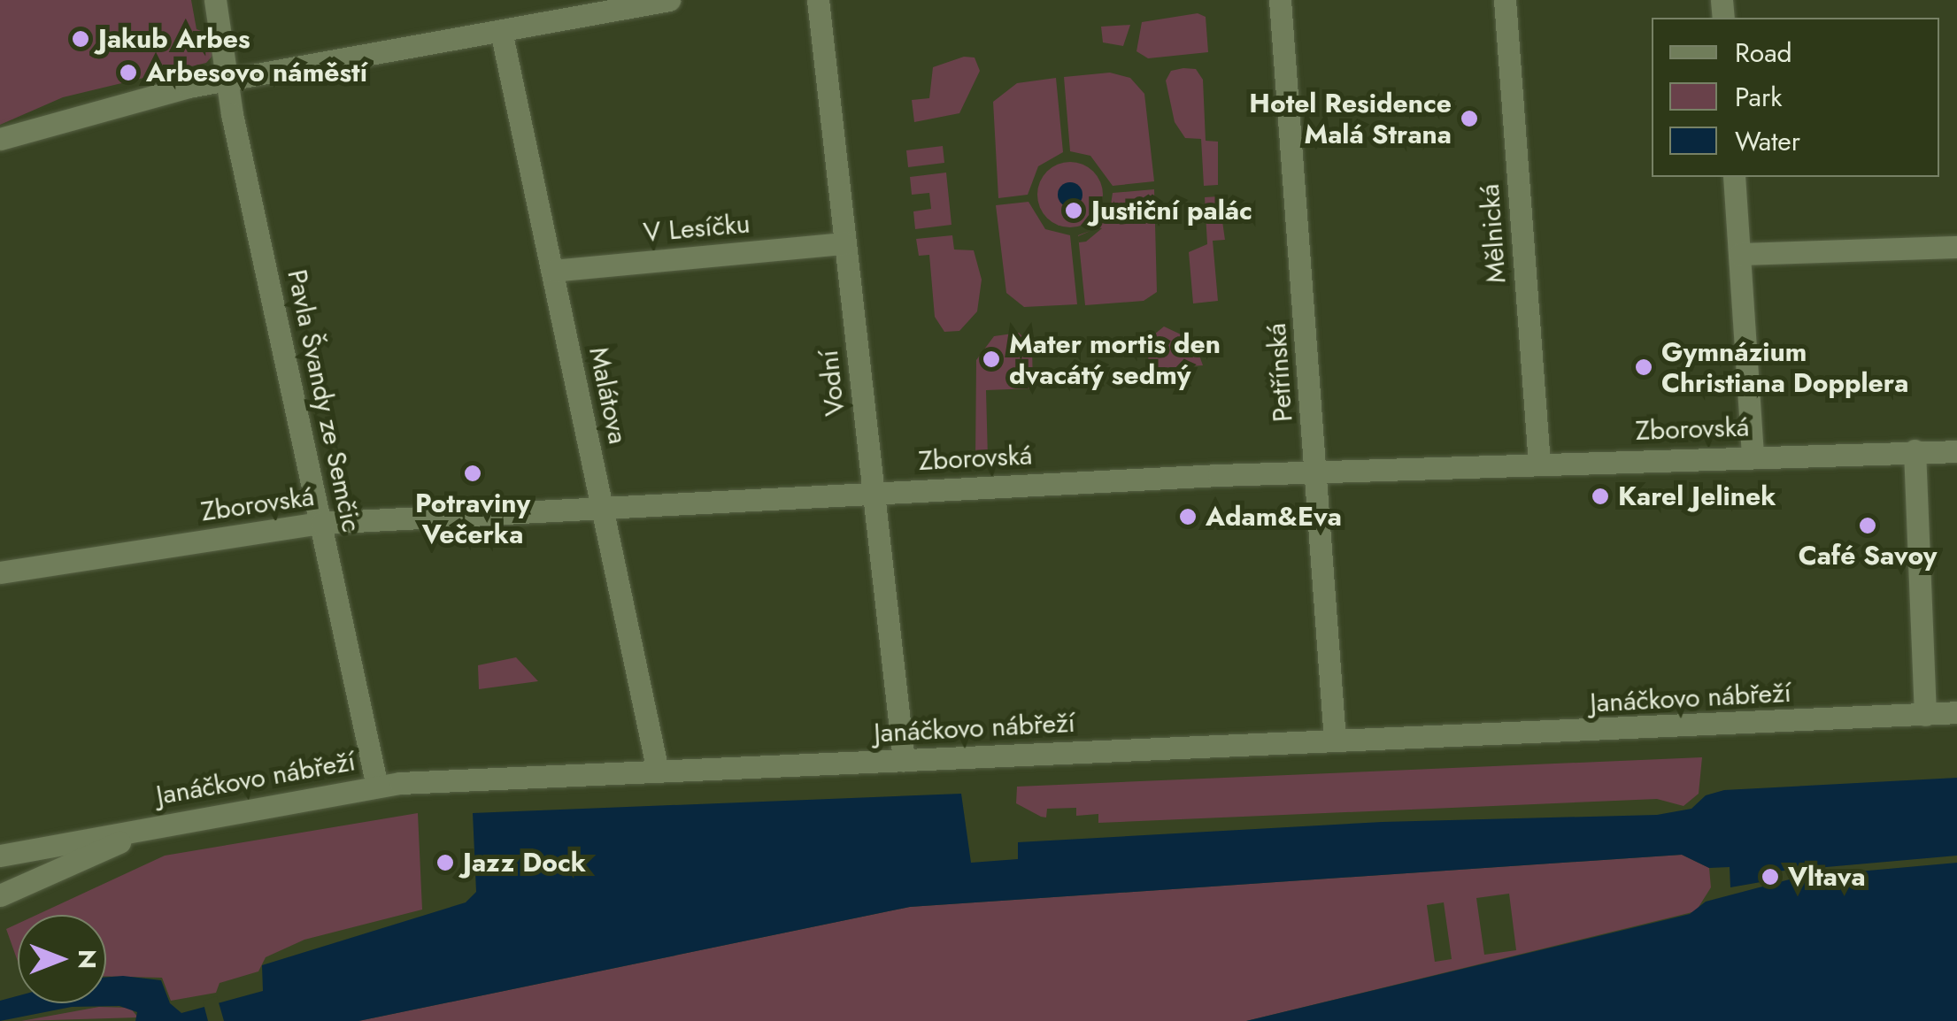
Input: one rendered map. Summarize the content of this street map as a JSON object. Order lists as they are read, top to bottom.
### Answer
{
  "streets": {
    "street": [
      "V Lesíčku",
      "Mělnická",
      "Petřínská",
      "Vodní",
      "Malátova",
      "Pavla Švandy ze Semčic",
      "Zborovská",
      "Janáčkovo nábřeží"
    ]
  },
  "crossings": [
    ["V Lesíčku", "Vodní"],
    ["V Lesíčku", "Malátova"],
    ["Mělnická", "Zborovská"],
    ["Petřínská", "Zborovská"],
    ["Petřínská", "Janáčkovo nábřeží"],
    ["Vodní", "Zborovská"],
    ["Vodní", "Janáčkovo nábřeží"],
    ["Malátova", "Zborovská"],
    ["Malátova", "Janáčkovo nábřeží"],
    ["Pavla Švandy ze Semčic", "Zborovská"],
    ["Pavla Švandy ze Semčic", "Janáčkovo nábřeží"]
  ],
  "places": [
    "Jakub Arbes",
    "Arbesovo náměstí",
    "Hotel Residence Malá Strana",
    "Justiční palác",
    "Mater mortis den dvacátý sedmý",
    "Gymnázium Christiana Dopplera",
    "Potraviny Večerka",
    "Karel Jelinek",
    "Adam&Eva",
    "Café Savoy",
    "Jazz Dock",
    "Vltava"
  ],
  "legend": ["Road", "Park", "Water"],
  "north": "right"
}
